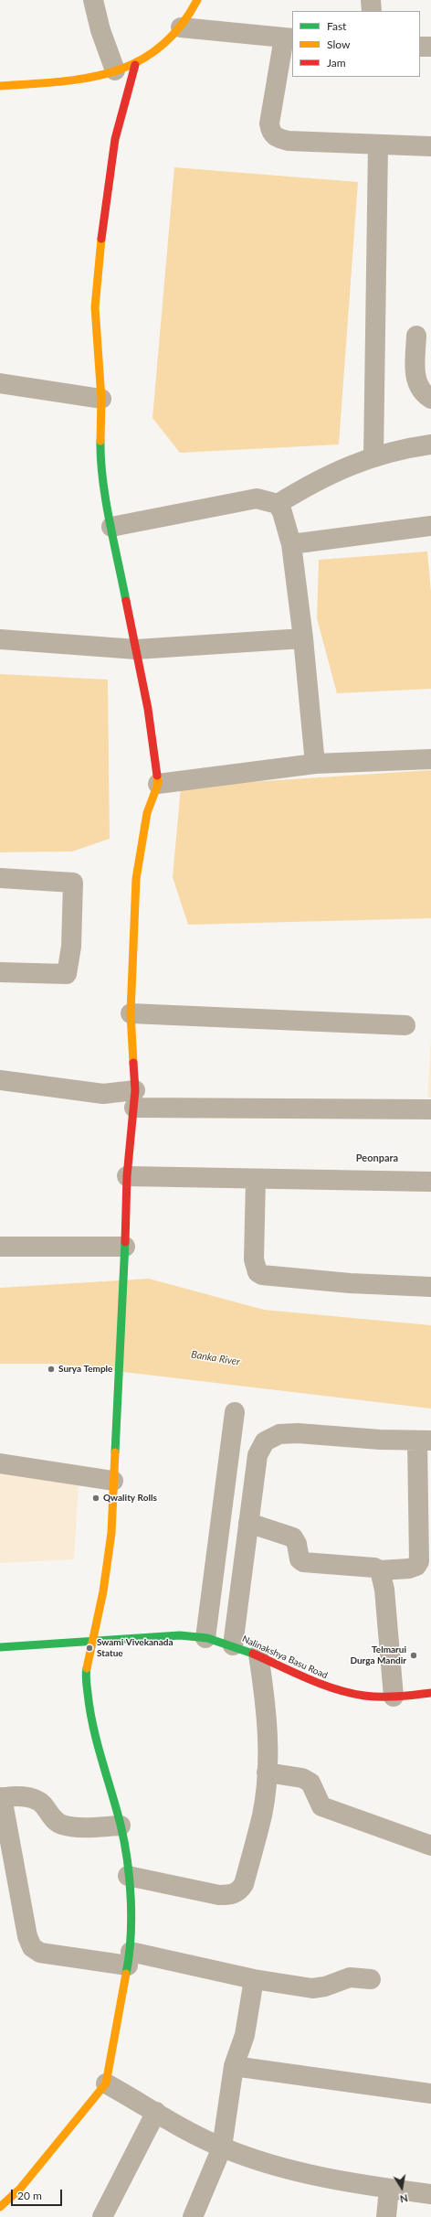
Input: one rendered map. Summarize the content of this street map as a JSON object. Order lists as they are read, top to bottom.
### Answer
{
  "streets": {
    "main road": ["Nalinakshya Basu Road"]
  },
  "districts": ["Peonpara"],
  "water": ["Banka River"],
  "places": [
    "Surya Temple",
    "Qwality Rolls",
    "Swami Vivekanada Statue",
    "Telmarui Durga Mandir"
  ],
  "legend": ["Fast", "Slow", "Jam"],
  "scale_bar": "20 m",
  "north": "bottom"
}
